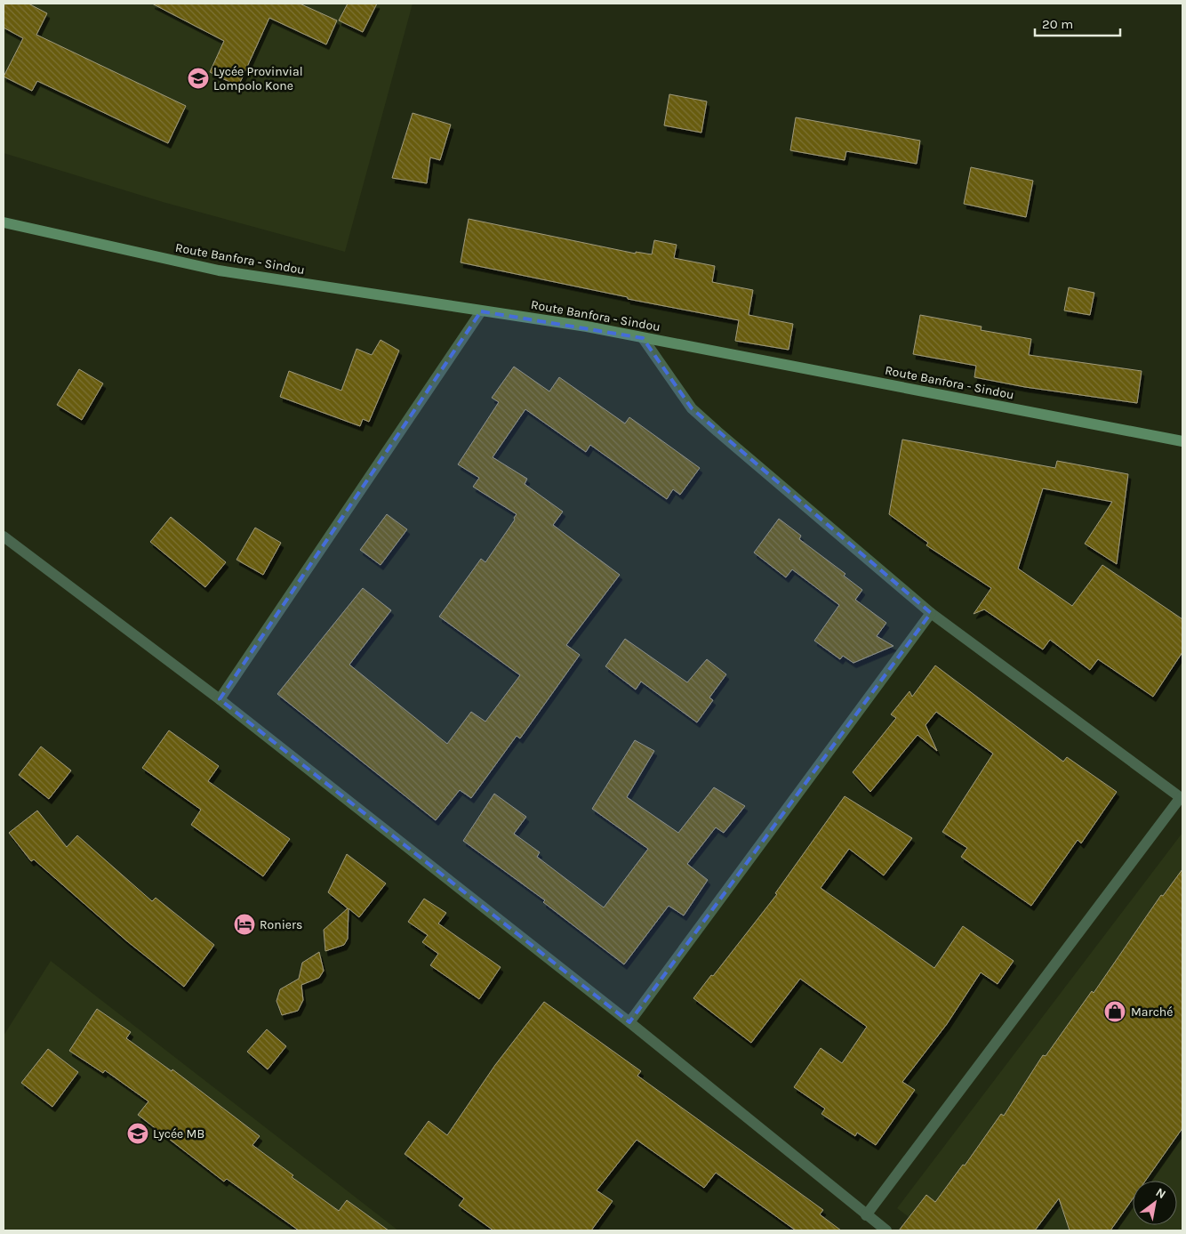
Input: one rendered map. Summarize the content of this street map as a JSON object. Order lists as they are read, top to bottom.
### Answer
{
  "streets": {
    "main road": ["Route Banfora - Sindou"]
  },
  "places": {
    "school or university": ["Lycée Provinvial Lompolo Kone", "Lycée MB"],
    "hotel": ["Roniers"],
    "shop": ["Marché"]
  },
  "scale_bar": "20 m",
  "north": "top right"
}
